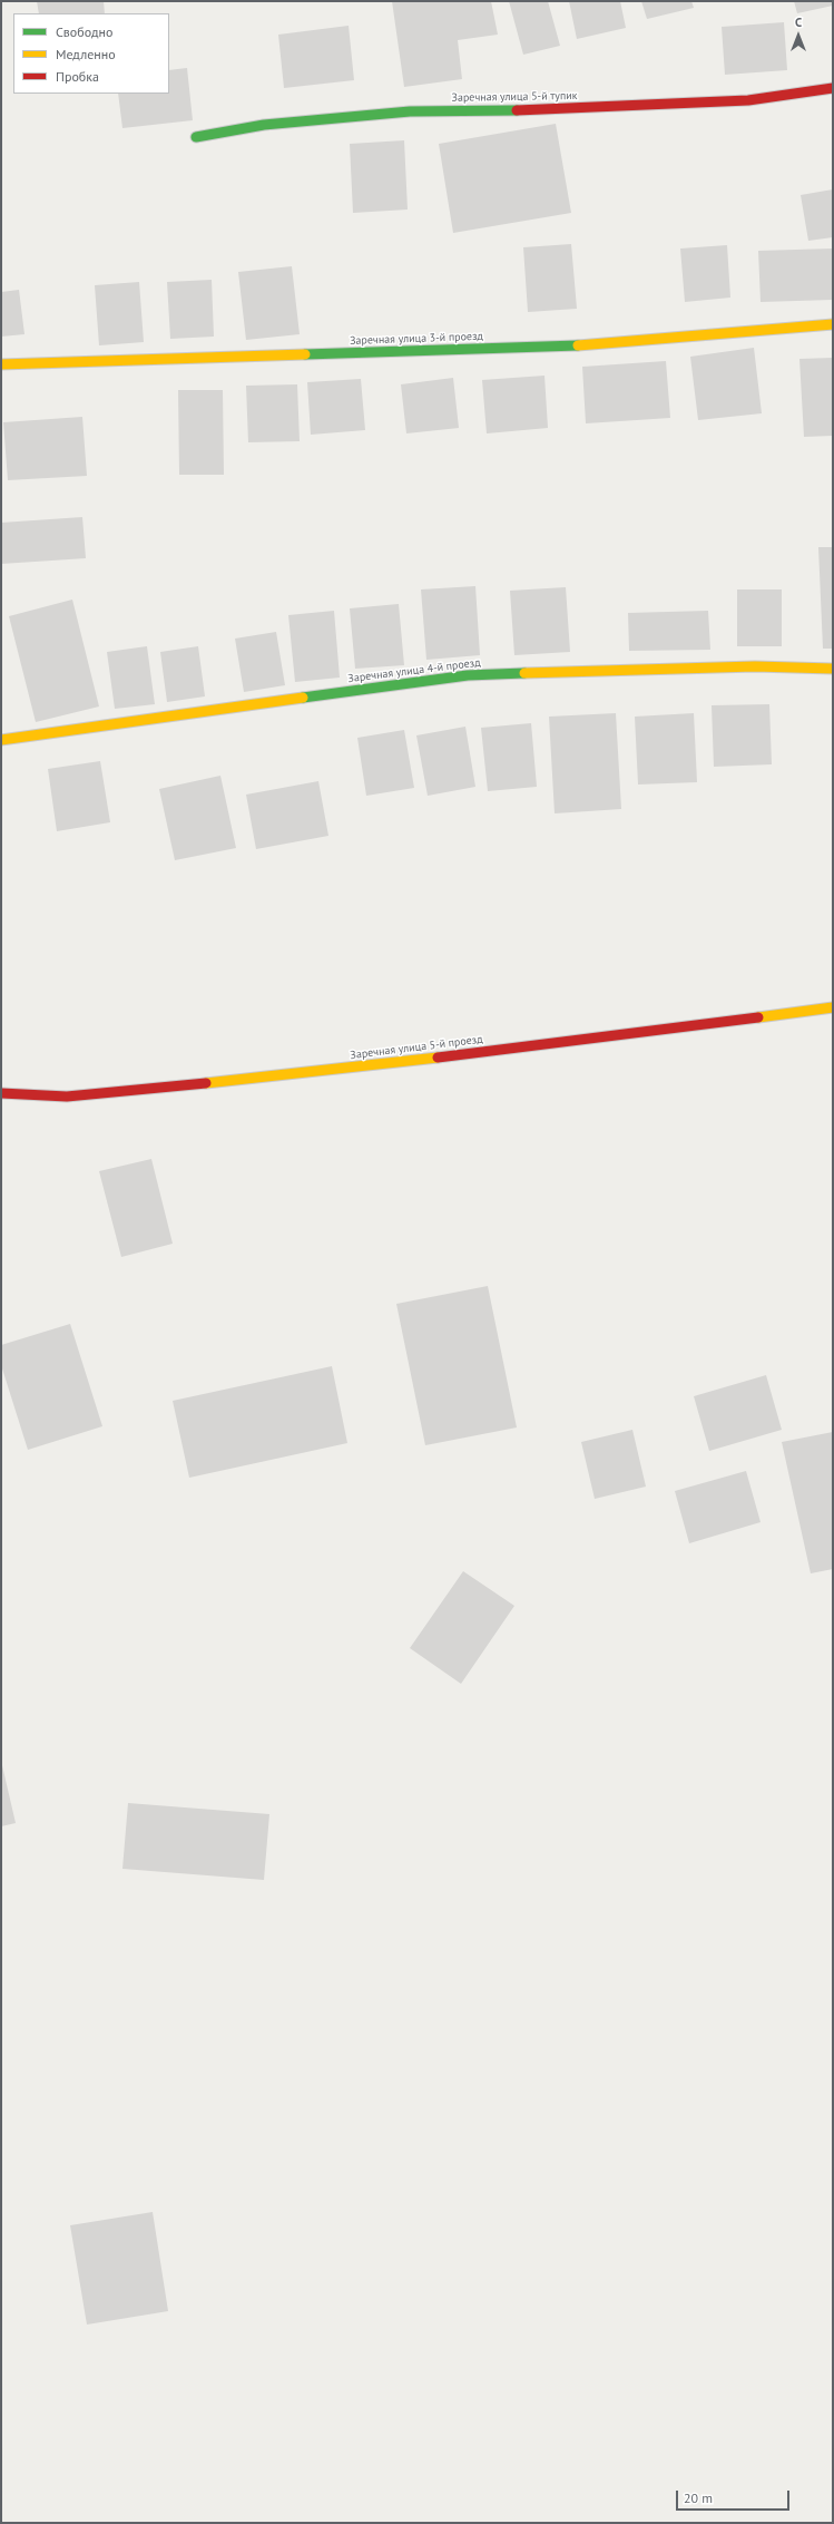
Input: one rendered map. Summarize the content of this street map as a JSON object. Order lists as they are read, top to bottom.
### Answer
{
  "streets": {
    "street": [
      "Заречная улица 5-й тупик",
      "Заречная улица 3-й проезд",
      "Заречная улица 4-й проезд",
      "Заречная улица 5-й проезд"
    ]
  },
  "legend": ["Свободно", "Медленно", "Пробка"],
  "scale_bar": "20 m",
  "north": "top"
}
